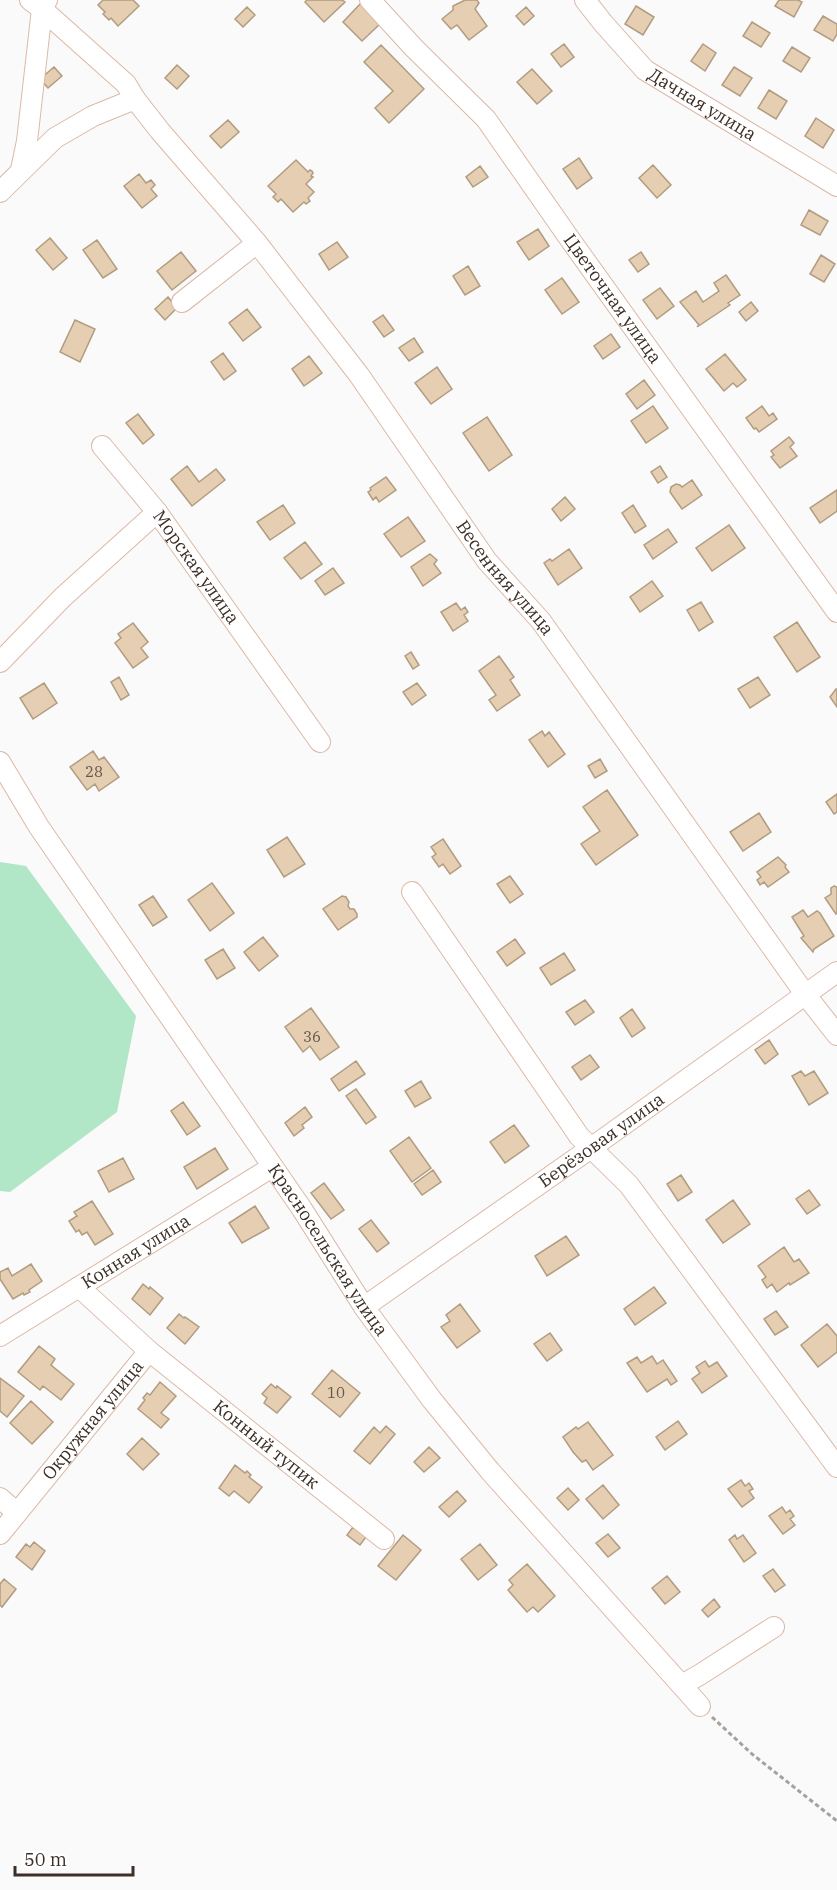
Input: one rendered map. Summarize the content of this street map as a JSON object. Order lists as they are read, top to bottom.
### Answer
{
  "streets": {
    "street": [
      "Дачная улица",
      "Цветочная улица",
      "Морская улица",
      "Весенняя улица",
      "Берёзовая улица",
      "Красносельская улица",
      "Конная улица",
      "Окружная улица",
      "Конный тупик"
    ]
  },
  "crossings": [
    ["Весенняя улица", "Берёзовая улица"],
    ["Берёзовая улица", "Красносельская улица"],
    ["Красносельская улица", "Конная улица"],
    ["Конная улица", "Окружная улица"],
    ["Окружная улица", "Конный тупик"]
  ],
  "house_numbers": ["28", "36", "10"],
  "scale_bar": "50 m"
}
